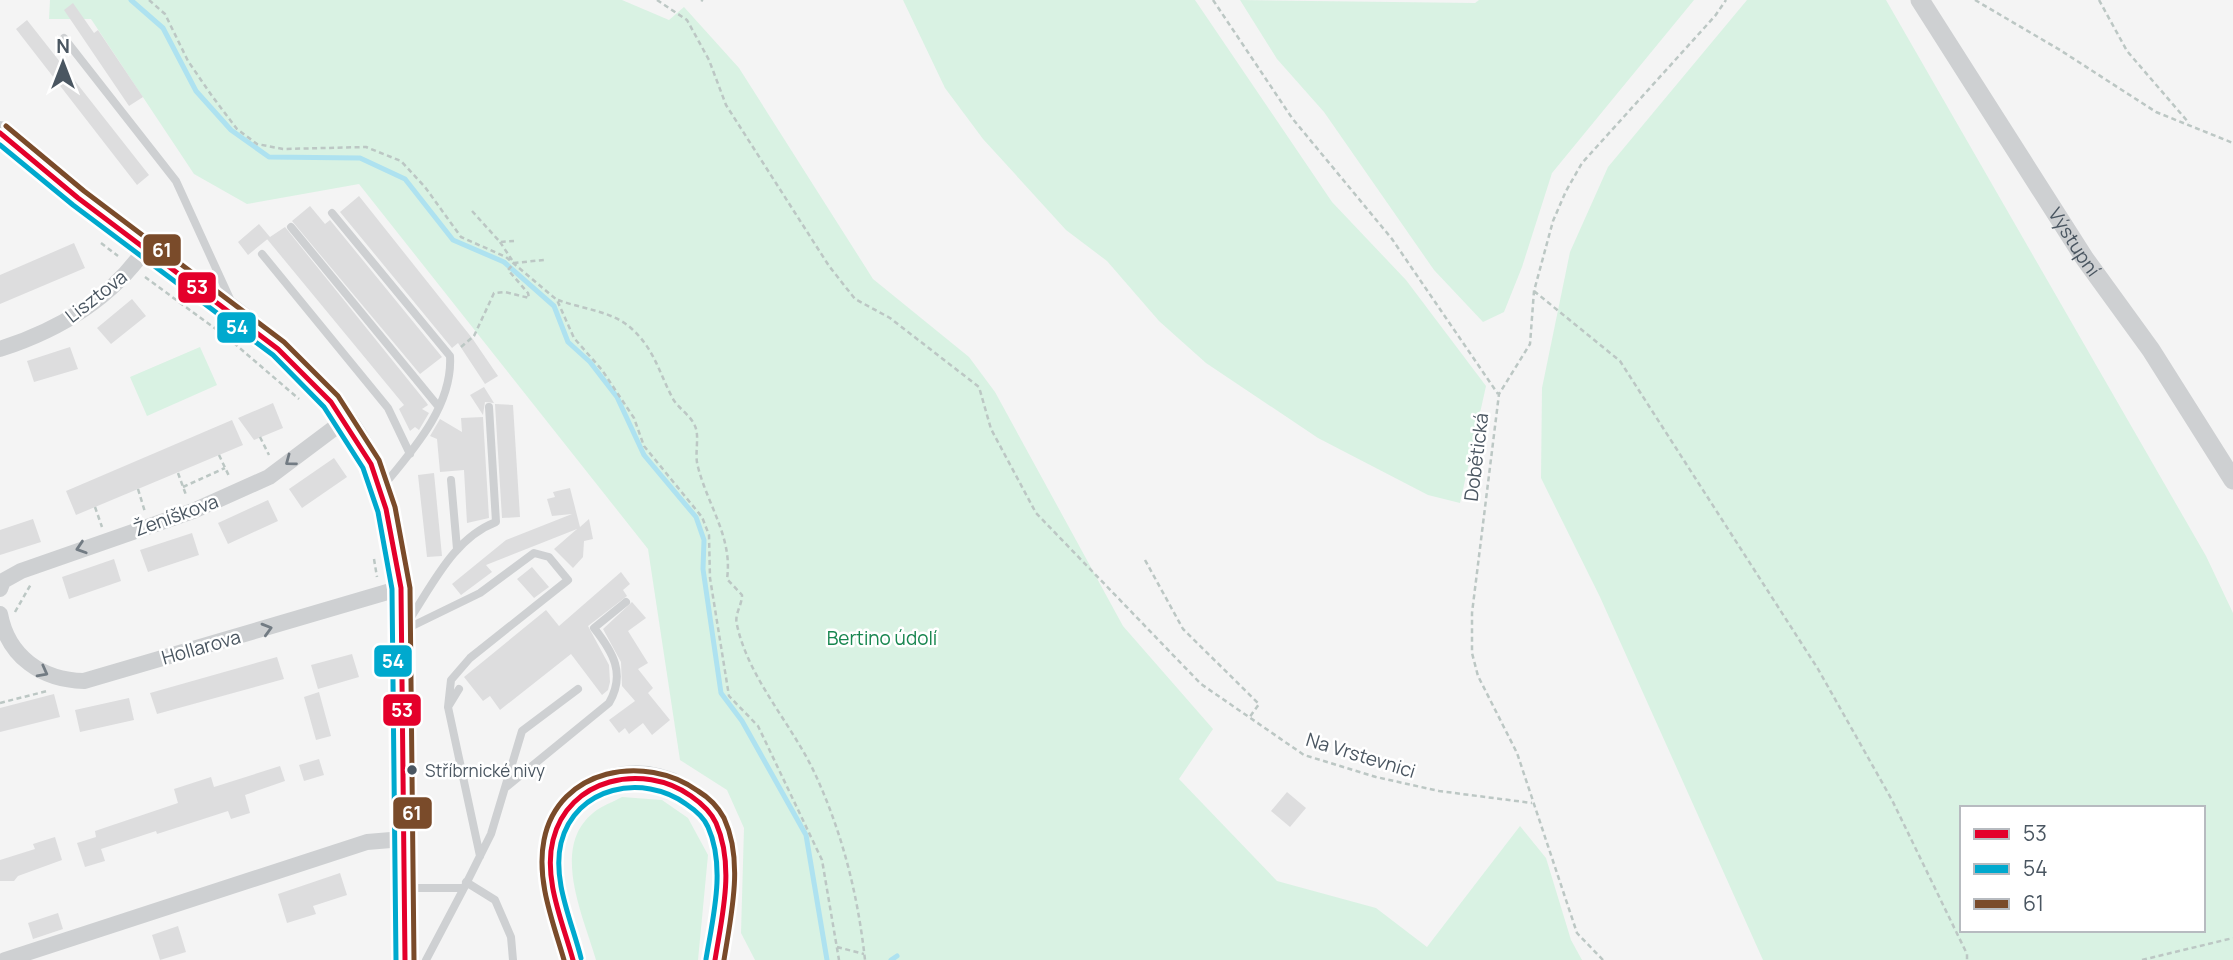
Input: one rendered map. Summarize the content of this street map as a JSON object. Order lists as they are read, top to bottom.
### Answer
{
  "streets": {
    "street": [
      "Výstupní",
      "Lisztova",
      "Ženíškova",
      "Hollarova"
    ],
    "path": ["Dobětická", "Na Vrstevnici"]
  },
  "crossings": [
    ["Dobětická", "Na Vrstevnici"]
  ],
  "one_way": ["Ženíškova", "Hollarova"],
  "parks": ["Bertino údolí"],
  "places": ["Stříbrnické nivy"],
  "lines": ["transit line 61", "transit line 53", "transit line 54"],
  "legend": ["53", "54", "61"],
  "north": "top"
}
